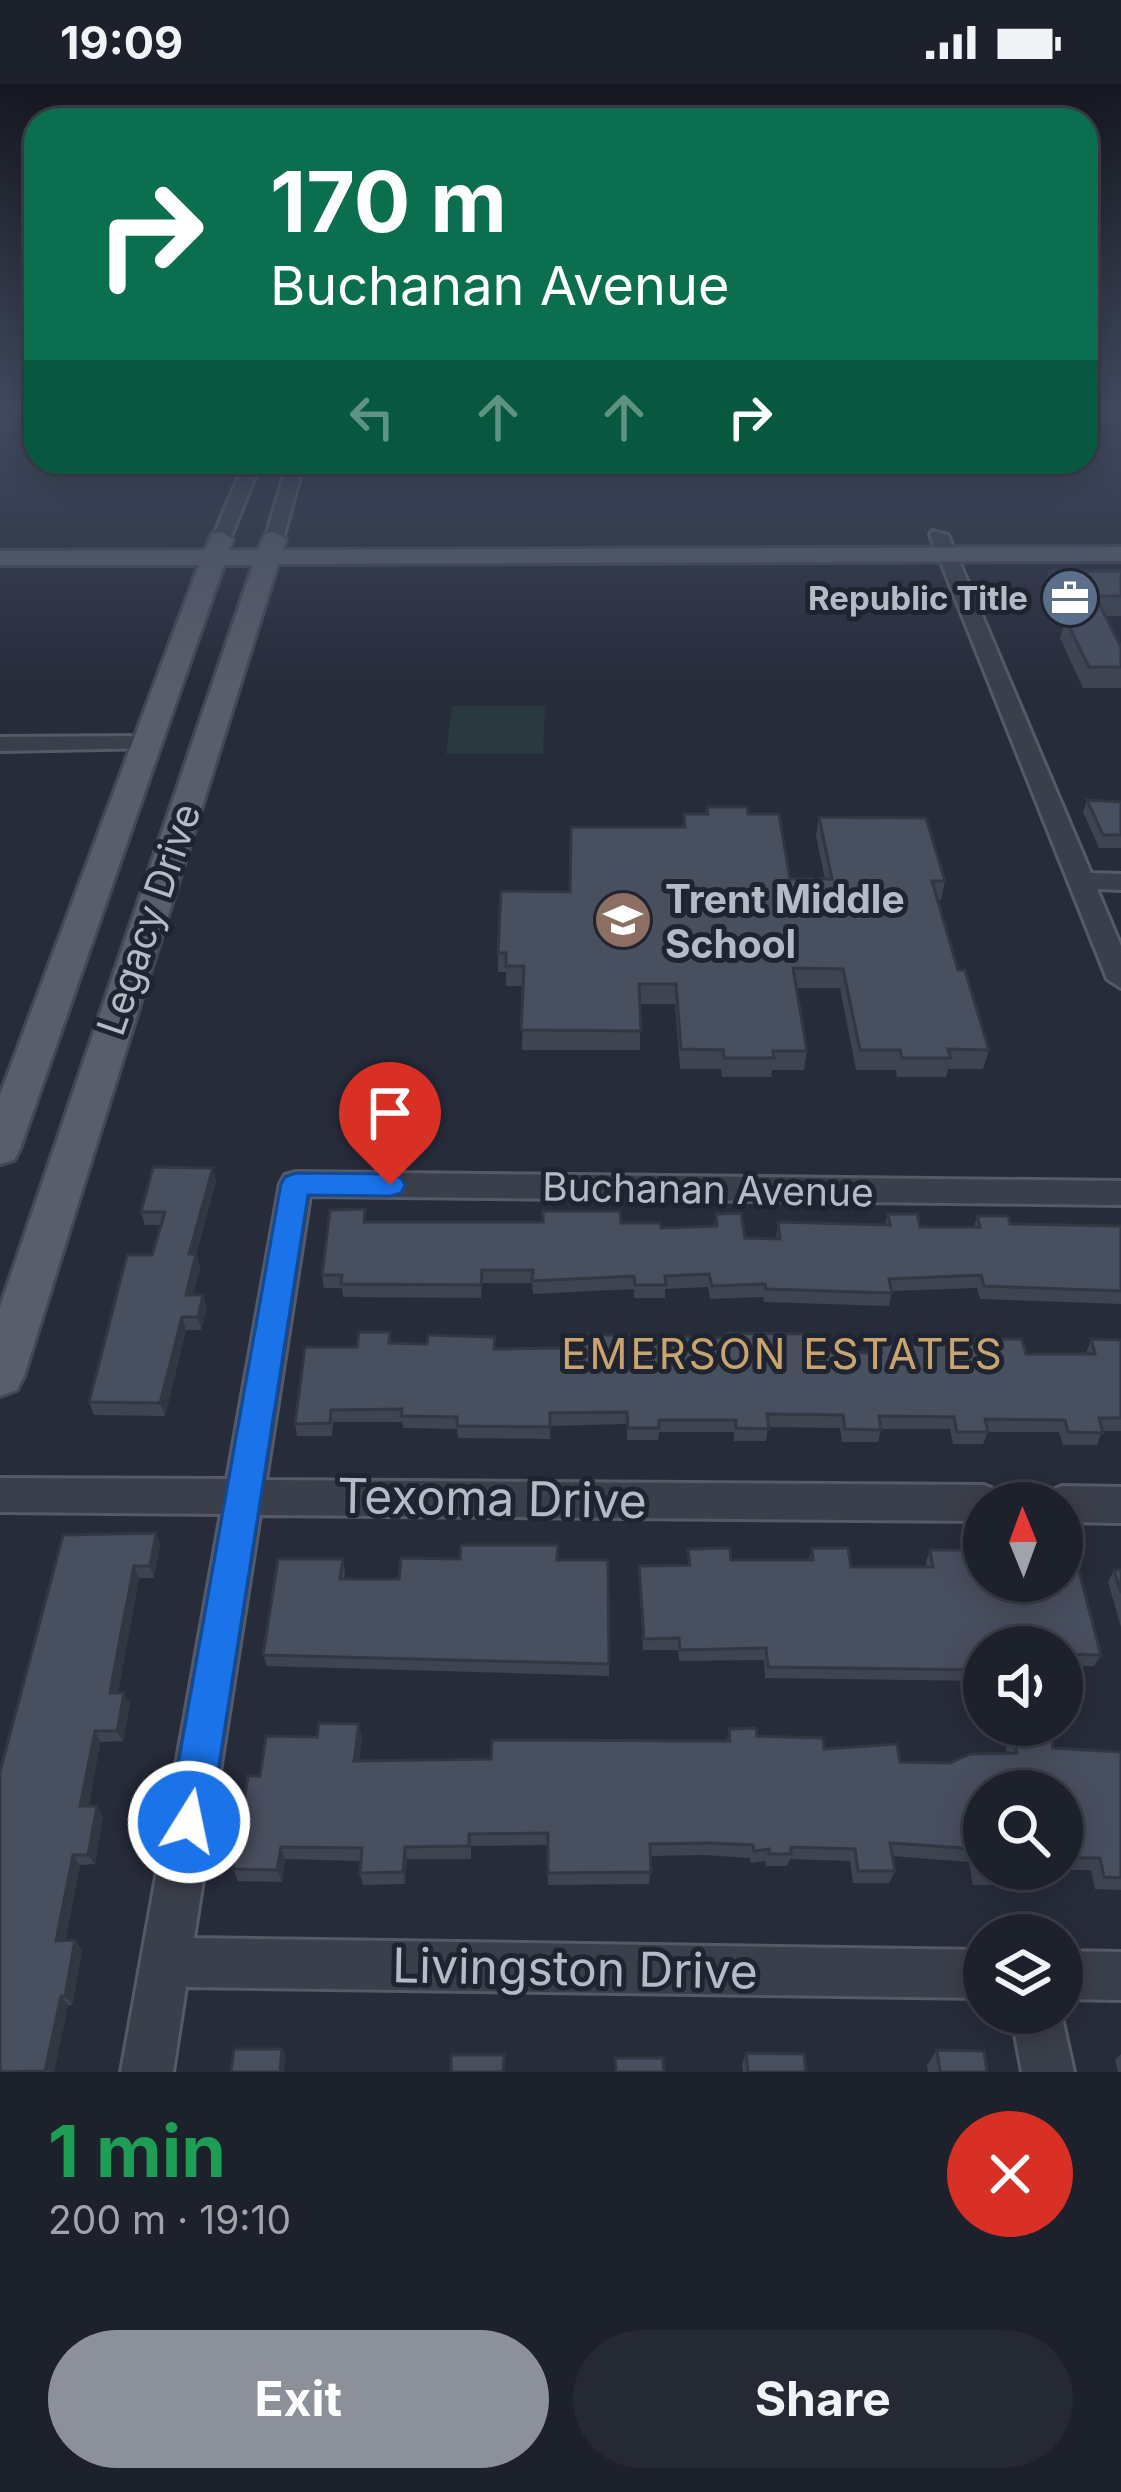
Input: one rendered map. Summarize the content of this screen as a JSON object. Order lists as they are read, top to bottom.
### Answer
{
  "streets": {
    "main road": ["Legacy Drive"],
    "street": ["Buchanan Avenue", "Texoma Drive", "Livingston Drive"]
  },
  "crossings": [
    ["Buchanan Avenue", "Texoma Drive"]
  ],
  "districts": ["EMERSON ESTATES"],
  "places": {
    "office": ["Republic Title"],
    "school or university": ["Trent Middle School"]
  },
  "north": "top",
  "page": {
    "status": "19:09",
    "turn": ["170 m", "Buchanan Avenue"],
    "heading": ["1 min", "200 m · 19:10"],
    "buttons": ["Exit", "Share"]
  }
}
